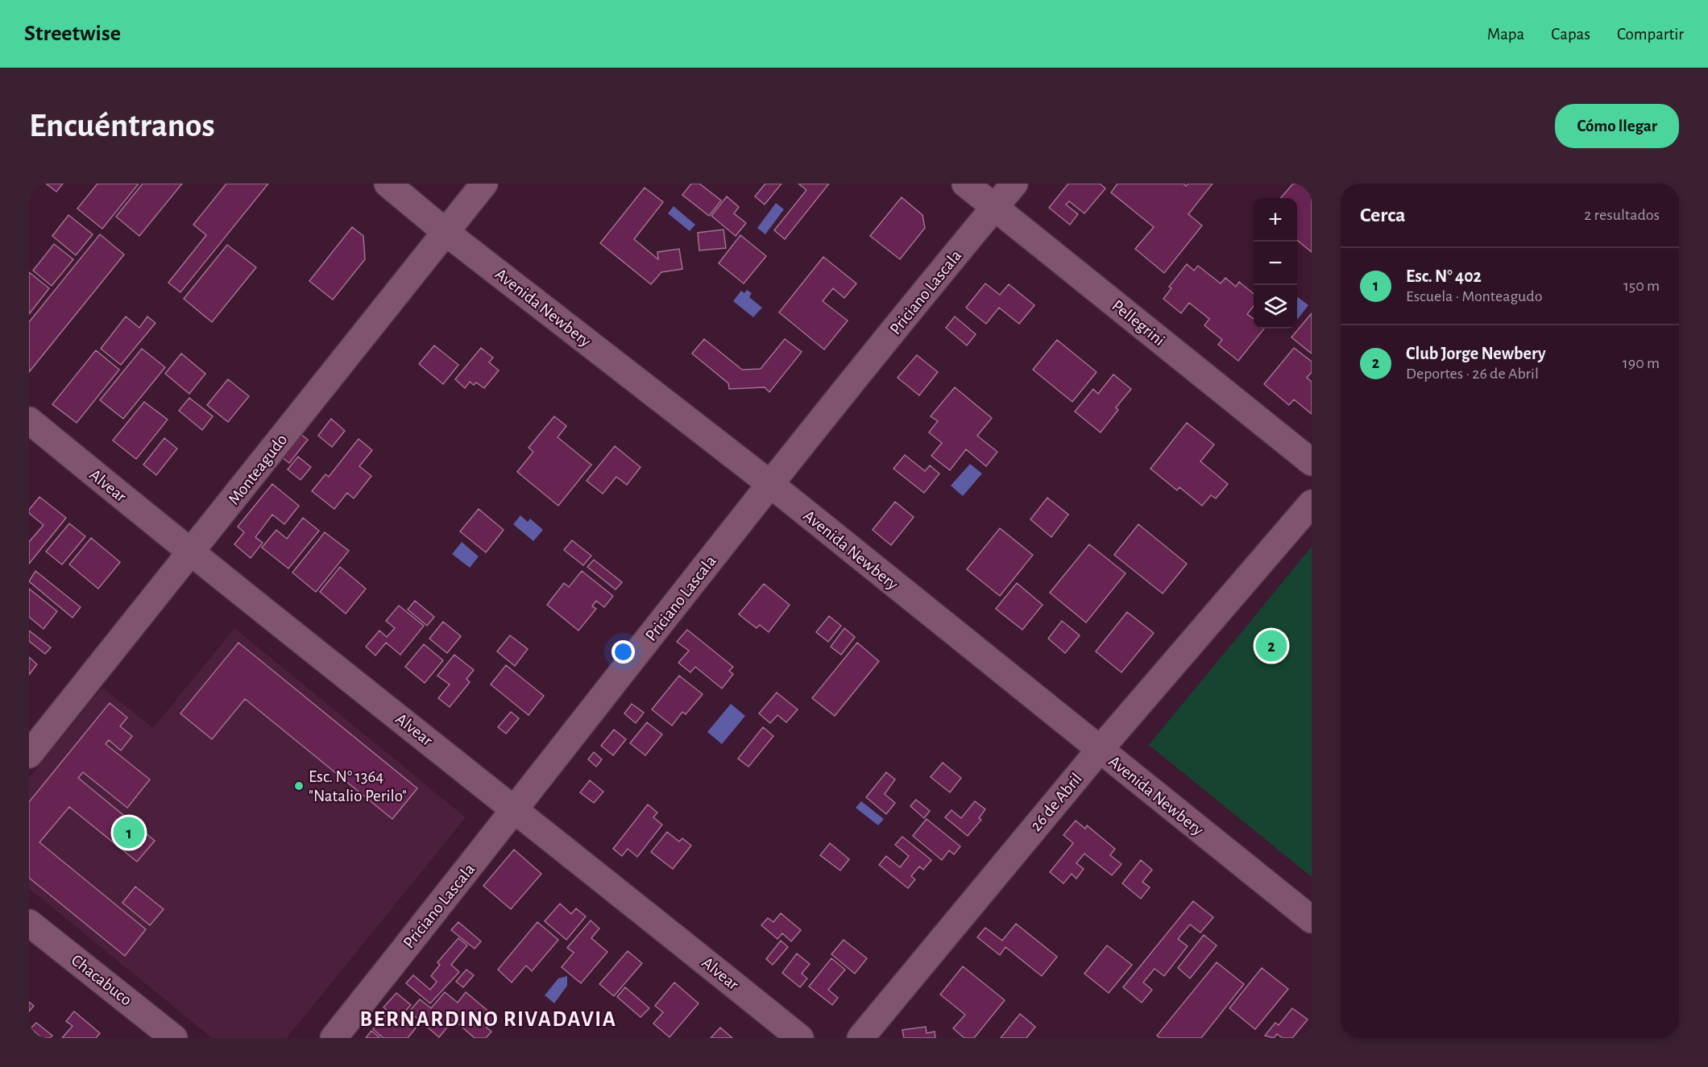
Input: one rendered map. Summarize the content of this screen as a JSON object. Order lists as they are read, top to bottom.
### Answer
{
  "streets": {
    "street": [
      "Priciano Lascala",
      "Avenida Newbery",
      "Pellegrini",
      "Monteagudo",
      "Alvear",
      "26 de Abril",
      "Chacabuco"
    ]
  },
  "crossings": [
    ["Priciano Lascala", "Avenida Newbery"],
    ["Priciano Lascala", "Pellegrini"],
    ["Priciano Lascala", "Alvear"],
    ["Avenida Newbery", "Monteagudo"],
    ["Avenida Newbery", "26 de Abril"],
    ["Monteagudo", "Alvear"]
  ],
  "districts": ["BERNARDINO RIVADAVIA"],
  "places": ["Esc. N° 1364 \"Natalio Perilo\""],
  "page": {
    "header": "Streetwise",
    "nav": ["Mapa", "Capas", "Compartir"],
    "buttons": "Cómo llegar",
    "title": "Encuéntranos",
    "heading": ["Cerca", "2 resultados"],
    "map_buttons": ["+", "−"],
    "list": [
      {
        "mark": "1",
        "name": "Esc. N° 402",
        "note": "Escuela · Monteagudo",
        "value": "150 m"
      },
      {
        "mark": "2",
        "name": "Club Jorge Newbery",
        "note": "Deportes · 26 de Abril",
        "value": "190 m"
      }
    ],
    "pins": ["2", "1"]
  }
}
